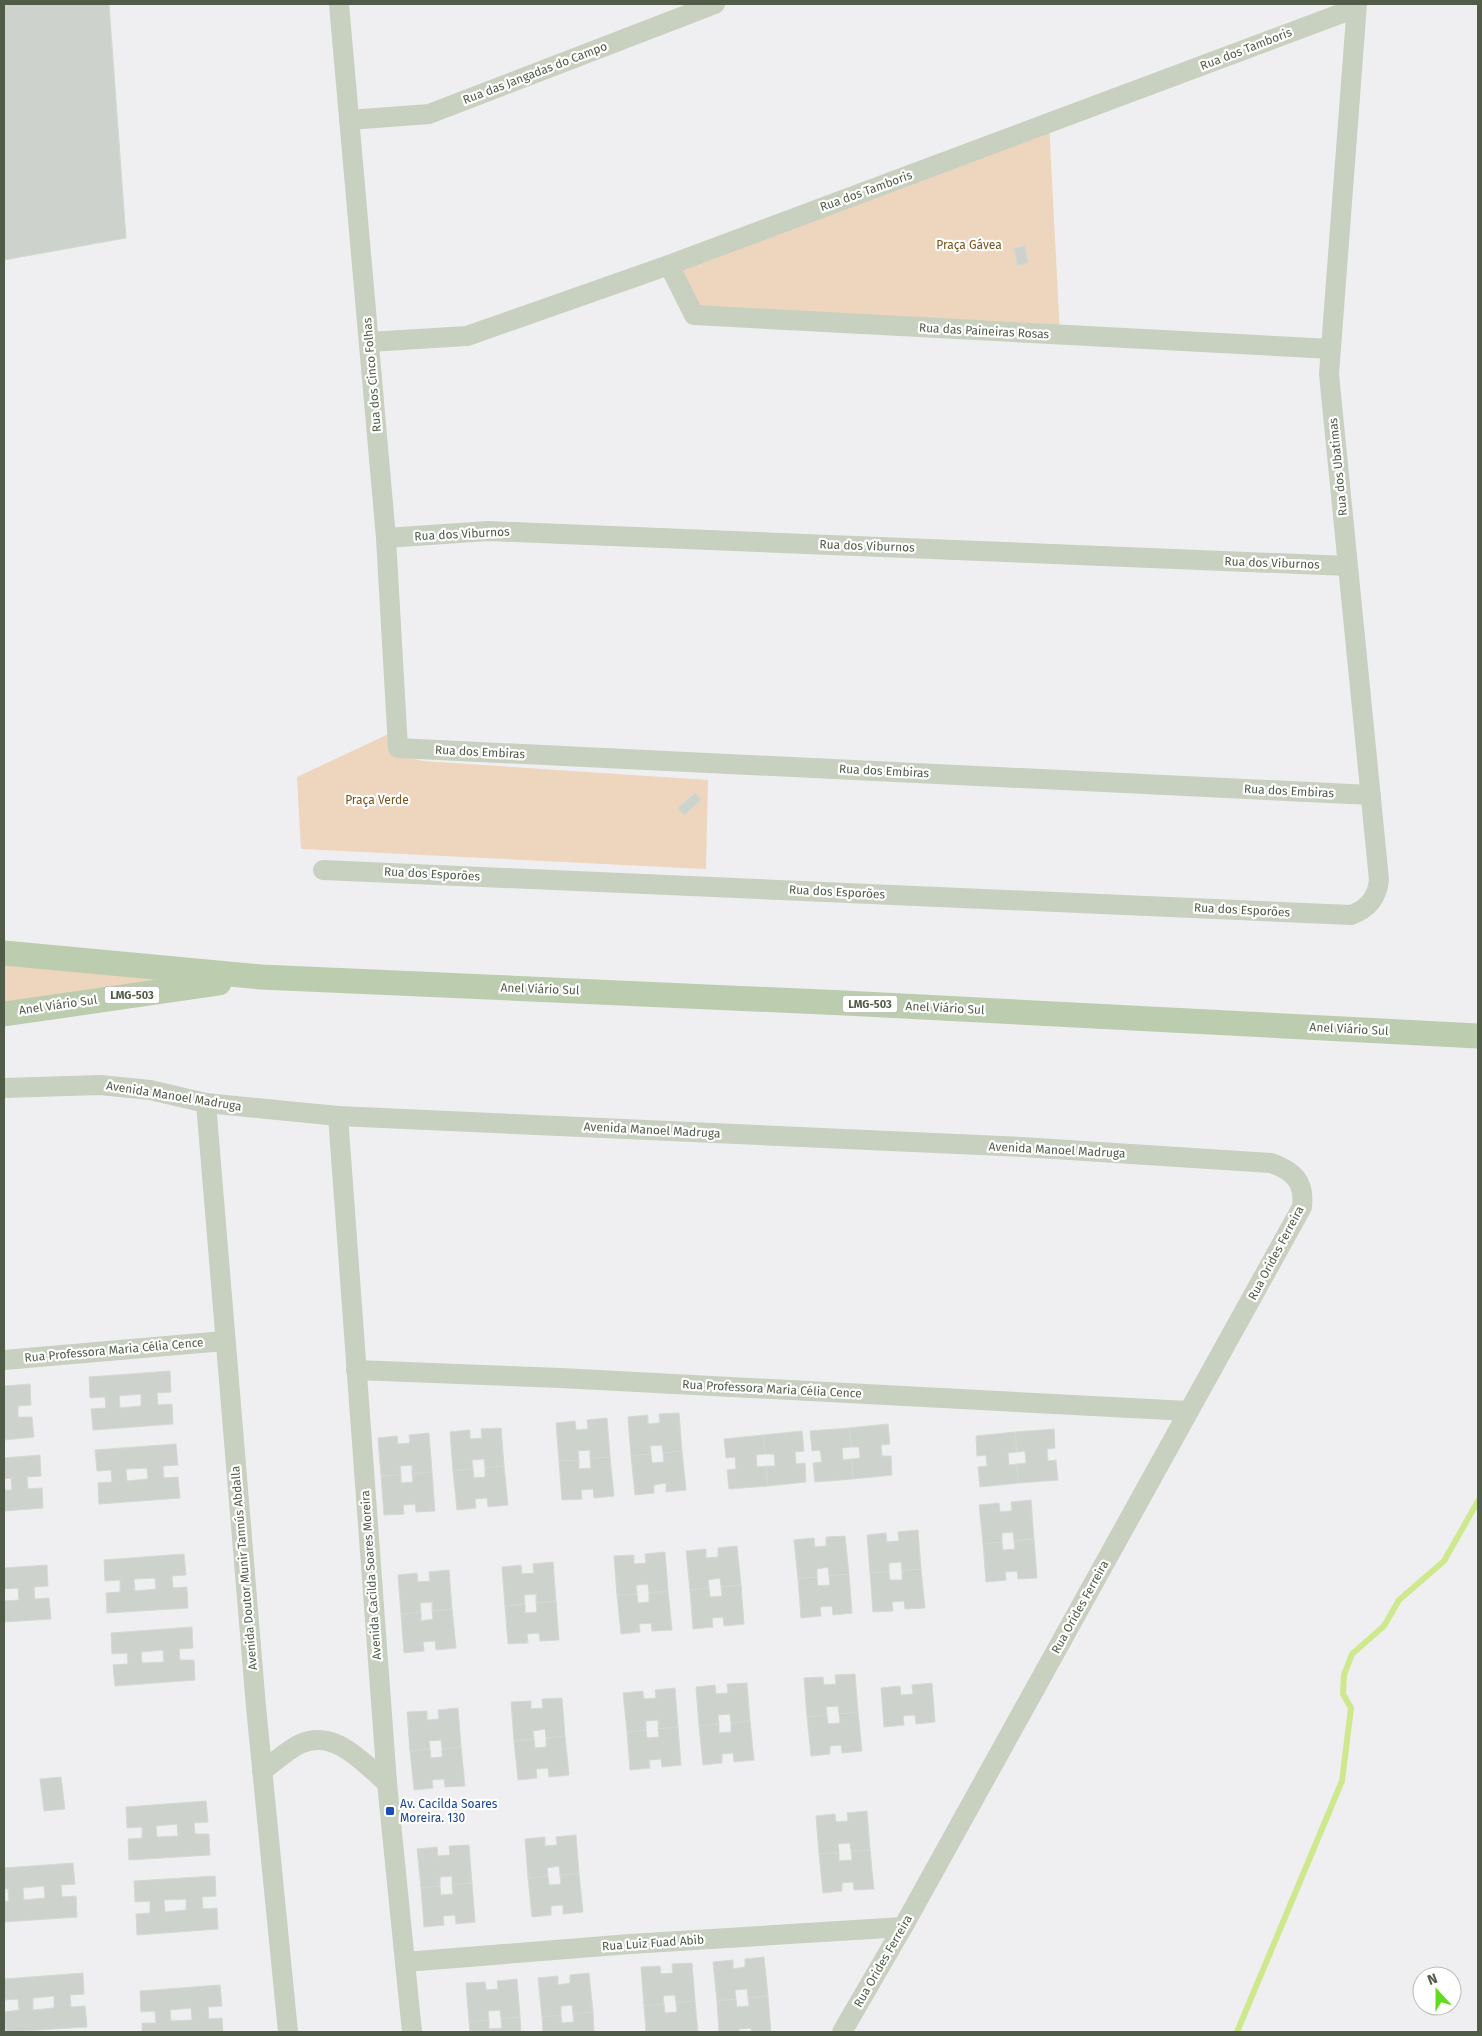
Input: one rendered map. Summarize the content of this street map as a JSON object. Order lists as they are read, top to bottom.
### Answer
{
  "streets": {
    "main road": ["Anel Viário Sul", "LMG-503"],
    "street": [
      "Rua dos Tamboris",
      "Rua das Jangadas do Campo",
      "Rua das Paineiras Rosas",
      "Rua dos Cinco Folhas",
      "Rua dos Ubatimas",
      "Rua dos Viburnos",
      "Rua dos Embiras",
      "Rua dos Esporões",
      "Avenida Manoel Madruga",
      "Rua Orides Ferreira",
      "Rua Professora Maria Célia Cence",
      "Avenida Doutor Munir Tannús Abdalla",
      "Avenida Cacilda Soares Moreira",
      "Rua Luiz Fuad Abib"
    ]
  },
  "crossings": [
    ["Rua dos Tamboris", "Rua das Paineiras Rosas"],
    ["Rua dos Tamboris", "Rua dos Cinco Folhas"],
    ["Rua dos Tamboris", "Rua dos Ubatimas"],
    ["Rua das Jangadas do Campo", "Rua dos Cinco Folhas"],
    ["Rua das Paineiras Rosas", "Rua dos Ubatimas"],
    ["Rua dos Cinco Folhas", "Rua dos Viburnos"],
    ["Rua dos Cinco Folhas", "Rua dos Embiras"],
    ["Rua dos Ubatimas", "Rua dos Viburnos"],
    ["Rua dos Ubatimas", "Rua dos Embiras"],
    ["Rua dos Ubatimas", "Rua dos Esporões"],
    ["Avenida Manoel Madruga", "Rua Orides Ferreira"],
    ["Avenida Manoel Madruga", "Avenida Doutor Munir Tannús Abdalla"],
    ["Avenida Manoel Madruga", "Avenida Cacilda Soares Moreira"],
    ["Rua Orides Ferreira", "Rua Professora Maria Célia Cence"],
    ["Rua Orides Ferreira", "Rua Luiz Fuad Abib"],
    ["Rua Professora Maria Célia Cence", "Avenida Doutor Munir Tannús Abdalla"],
    ["Rua Professora Maria Célia Cence", "Avenida Cacilda Soares Moreira"],
    ["Avenida Cacilda Soares Moreira", "Rua Luiz Fuad Abib"]
  ],
  "parks": ["Praça Gávea", "Praça Verde"],
  "places": {
    "transit": ["Av. Cacilda Soares Moreira. 130"]
  },
  "north": "top"
}
